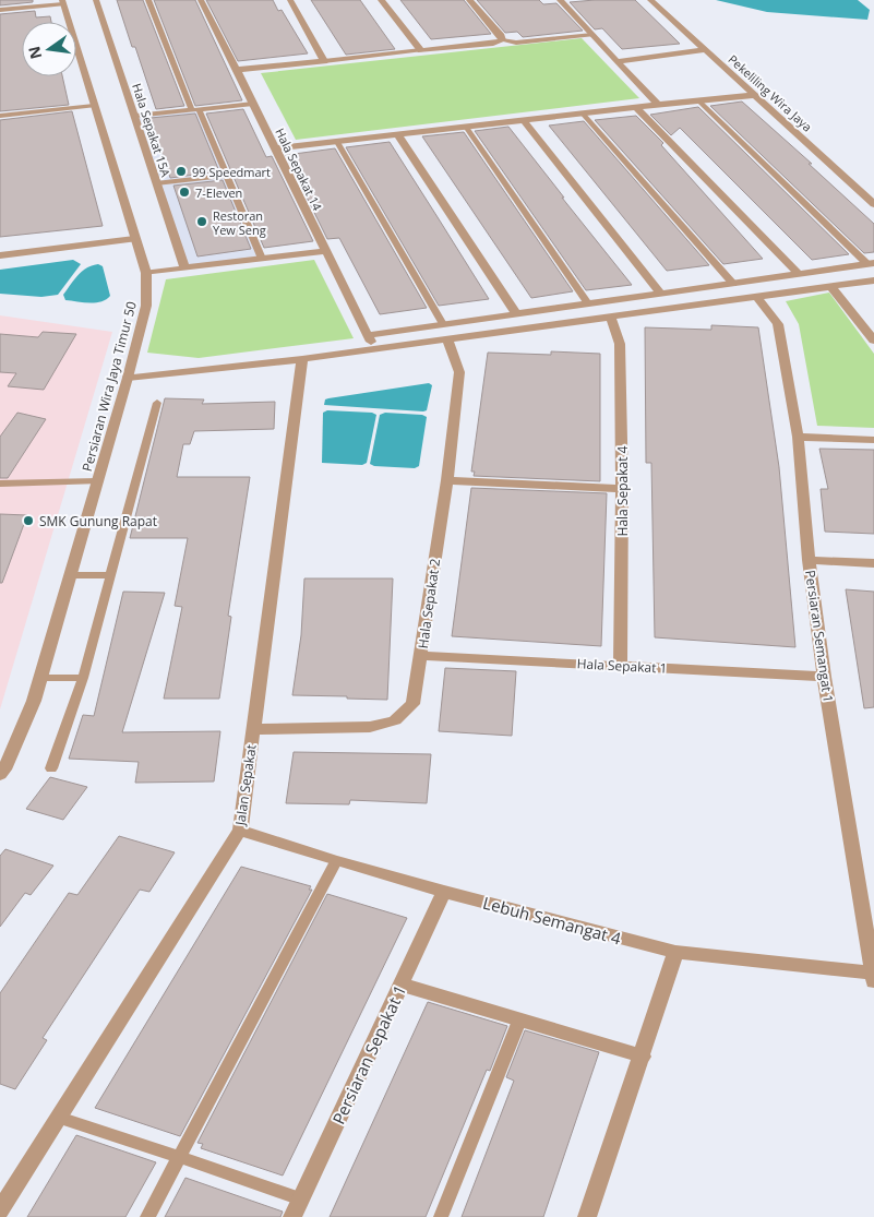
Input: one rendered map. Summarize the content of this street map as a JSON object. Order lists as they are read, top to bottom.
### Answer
{
  "streets": {
    "street": [
      "Pekeliling Wira Jaya",
      "Hala Sepakat 15A",
      "Hala Sepakat 14",
      "Persiaran Wira Jaya Timur 50",
      "Hala Sepakat 4",
      "Hala Sepakat 2",
      "Persiaran Semangat 1",
      "Hala Sepakat 1",
      "Jalan Sepakat",
      "Lebuh Semangat 4",
      "Persiaran Sepakat 1"
    ]
  },
  "crossings": [
    ["Hala Sepakat 4", "Hala Sepakat 1"],
    ["Hala Sepakat 2", "Hala Sepakat 1"],
    ["Hala Sepakat 2", "Jalan Sepakat"],
    ["Persiaran Semangat 1", "Hala Sepakat 1"],
    ["Persiaran Semangat 1", "Lebuh Semangat 4"],
    ["Jalan Sepakat", "Lebuh Semangat 4"],
    ["Lebuh Semangat 4", "Persiaran Sepakat 1"]
  ],
  "places": [
    "99 Speedmart",
    "7-Eleven",
    "Restoran Yew Seng",
    "SMK Gunung Rapat"
  ],
  "north": "left"
}
